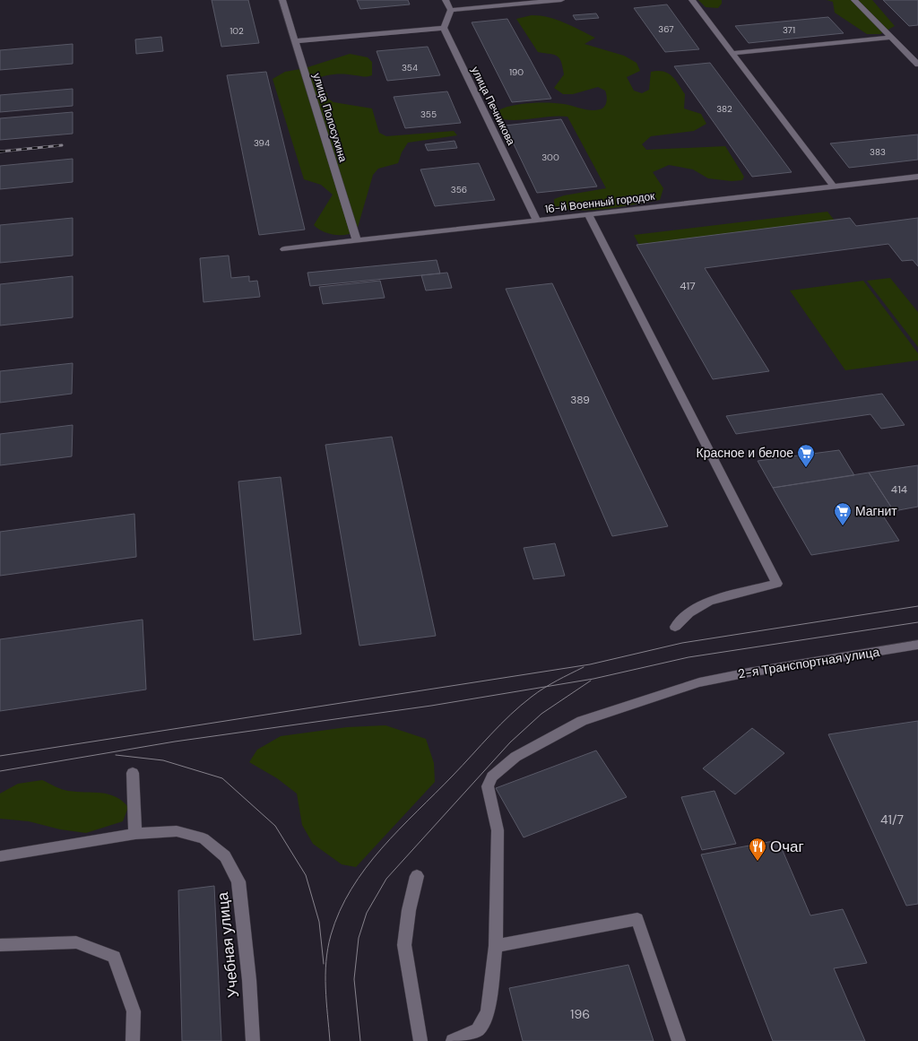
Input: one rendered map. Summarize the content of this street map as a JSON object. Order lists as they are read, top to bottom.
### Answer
{
  "streets": {
    "street": [
      "улица Печникова",
      "улица Полосухина",
      "16-й Военный городок",
      "2-я Транспортная улица",
      "Учебная улица"
    ]
  },
  "crossings": [
    ["улица Печникова", "16-й Военный городок"],
    ["улица Полосухина", "16-й Военный городок"]
  ],
  "places": {
    "supermarket": ["Красное и белое", "Магнит"],
    "restaurant": ["Очаг"]
  },
  "house_numbers": [
    "367",
    "371",
    "102",
    "354",
    "190",
    "382",
    "355",
    "394",
    "383",
    "300",
    "356",
    "417",
    "389",
    "414",
    "41/7",
    "196"
  ]
}
